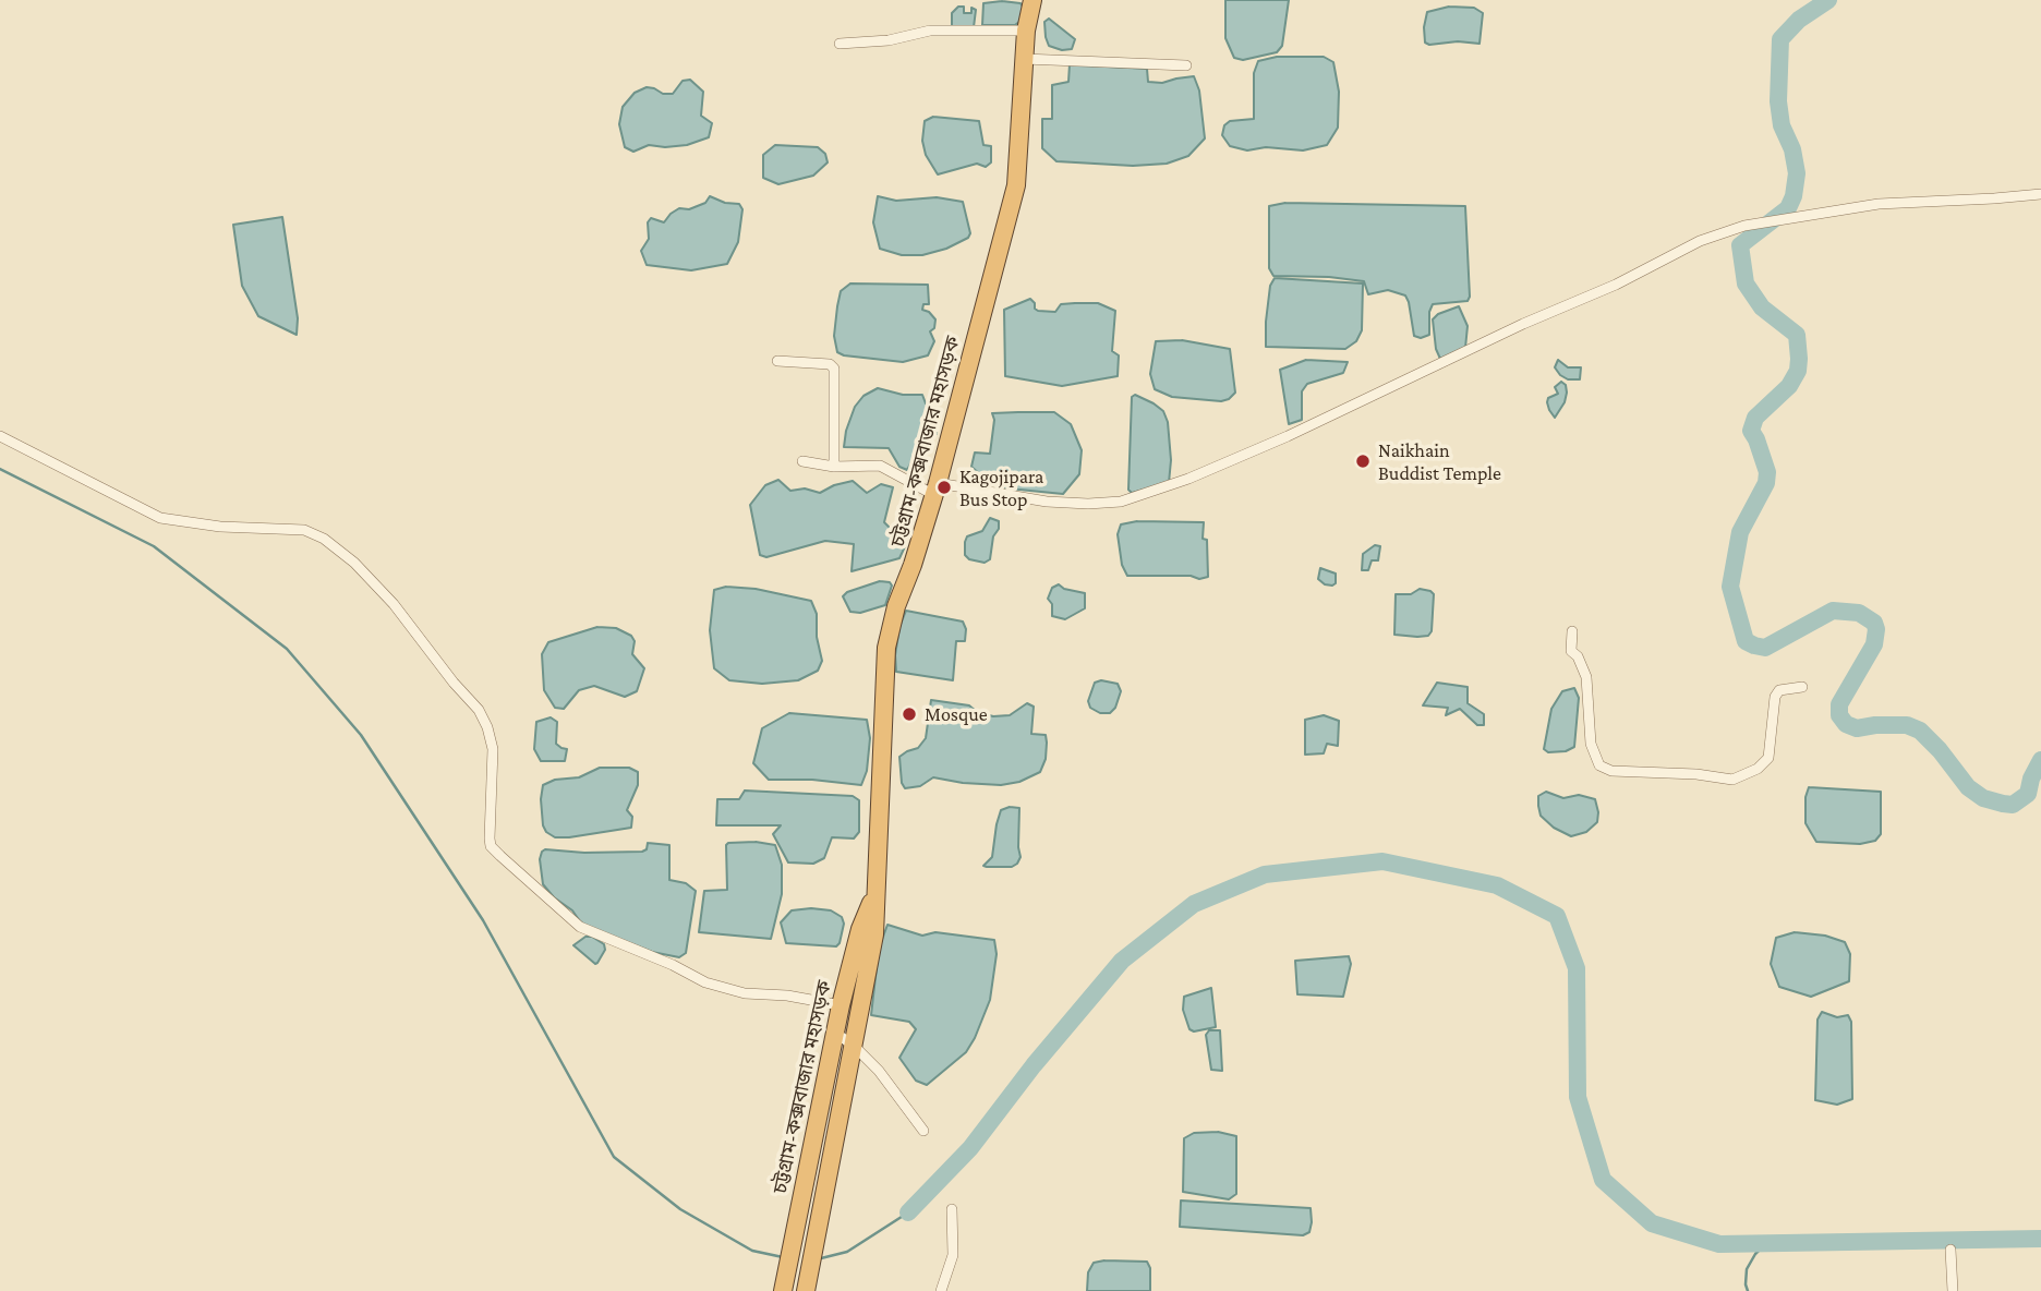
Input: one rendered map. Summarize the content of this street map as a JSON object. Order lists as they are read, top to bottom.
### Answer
{
  "streets": {
    "highway": ["চট্টগ্রাম-কক্সবাজার মহাসড়ক"]
  },
  "places": ["Naikhain Buddist Temple", "Kagojipara Bus Stop", "Mosque"]
}
